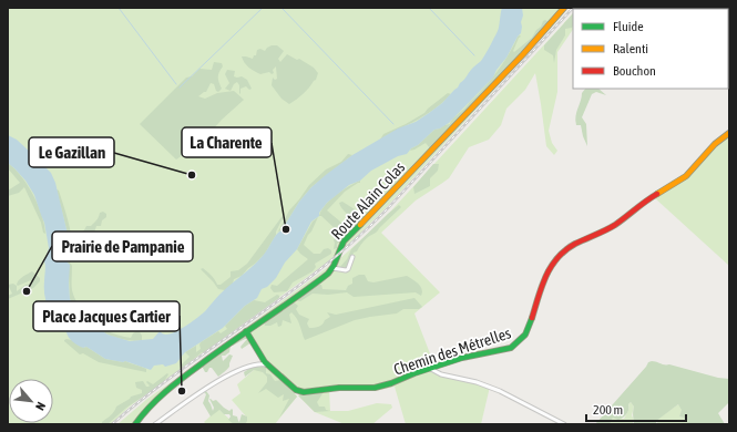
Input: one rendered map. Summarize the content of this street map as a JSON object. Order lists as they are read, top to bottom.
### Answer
{
  "streets": {
    "street": ["Route Alain Colas", "Chemin des Métrelles"]
  },
  "crossings": [
    ["Route Alain Colas", "Chemin des Métrelles"]
  ],
  "places": [
    "Le Gazillan",
    "La Charente",
    "Prairie de Pampanie",
    "Place Jacques Cartier"
  ],
  "legend": ["Fluide", "Ralenti", "Bouchon"],
  "scale_bar": "200 m",
  "north": "bottom right"
}
